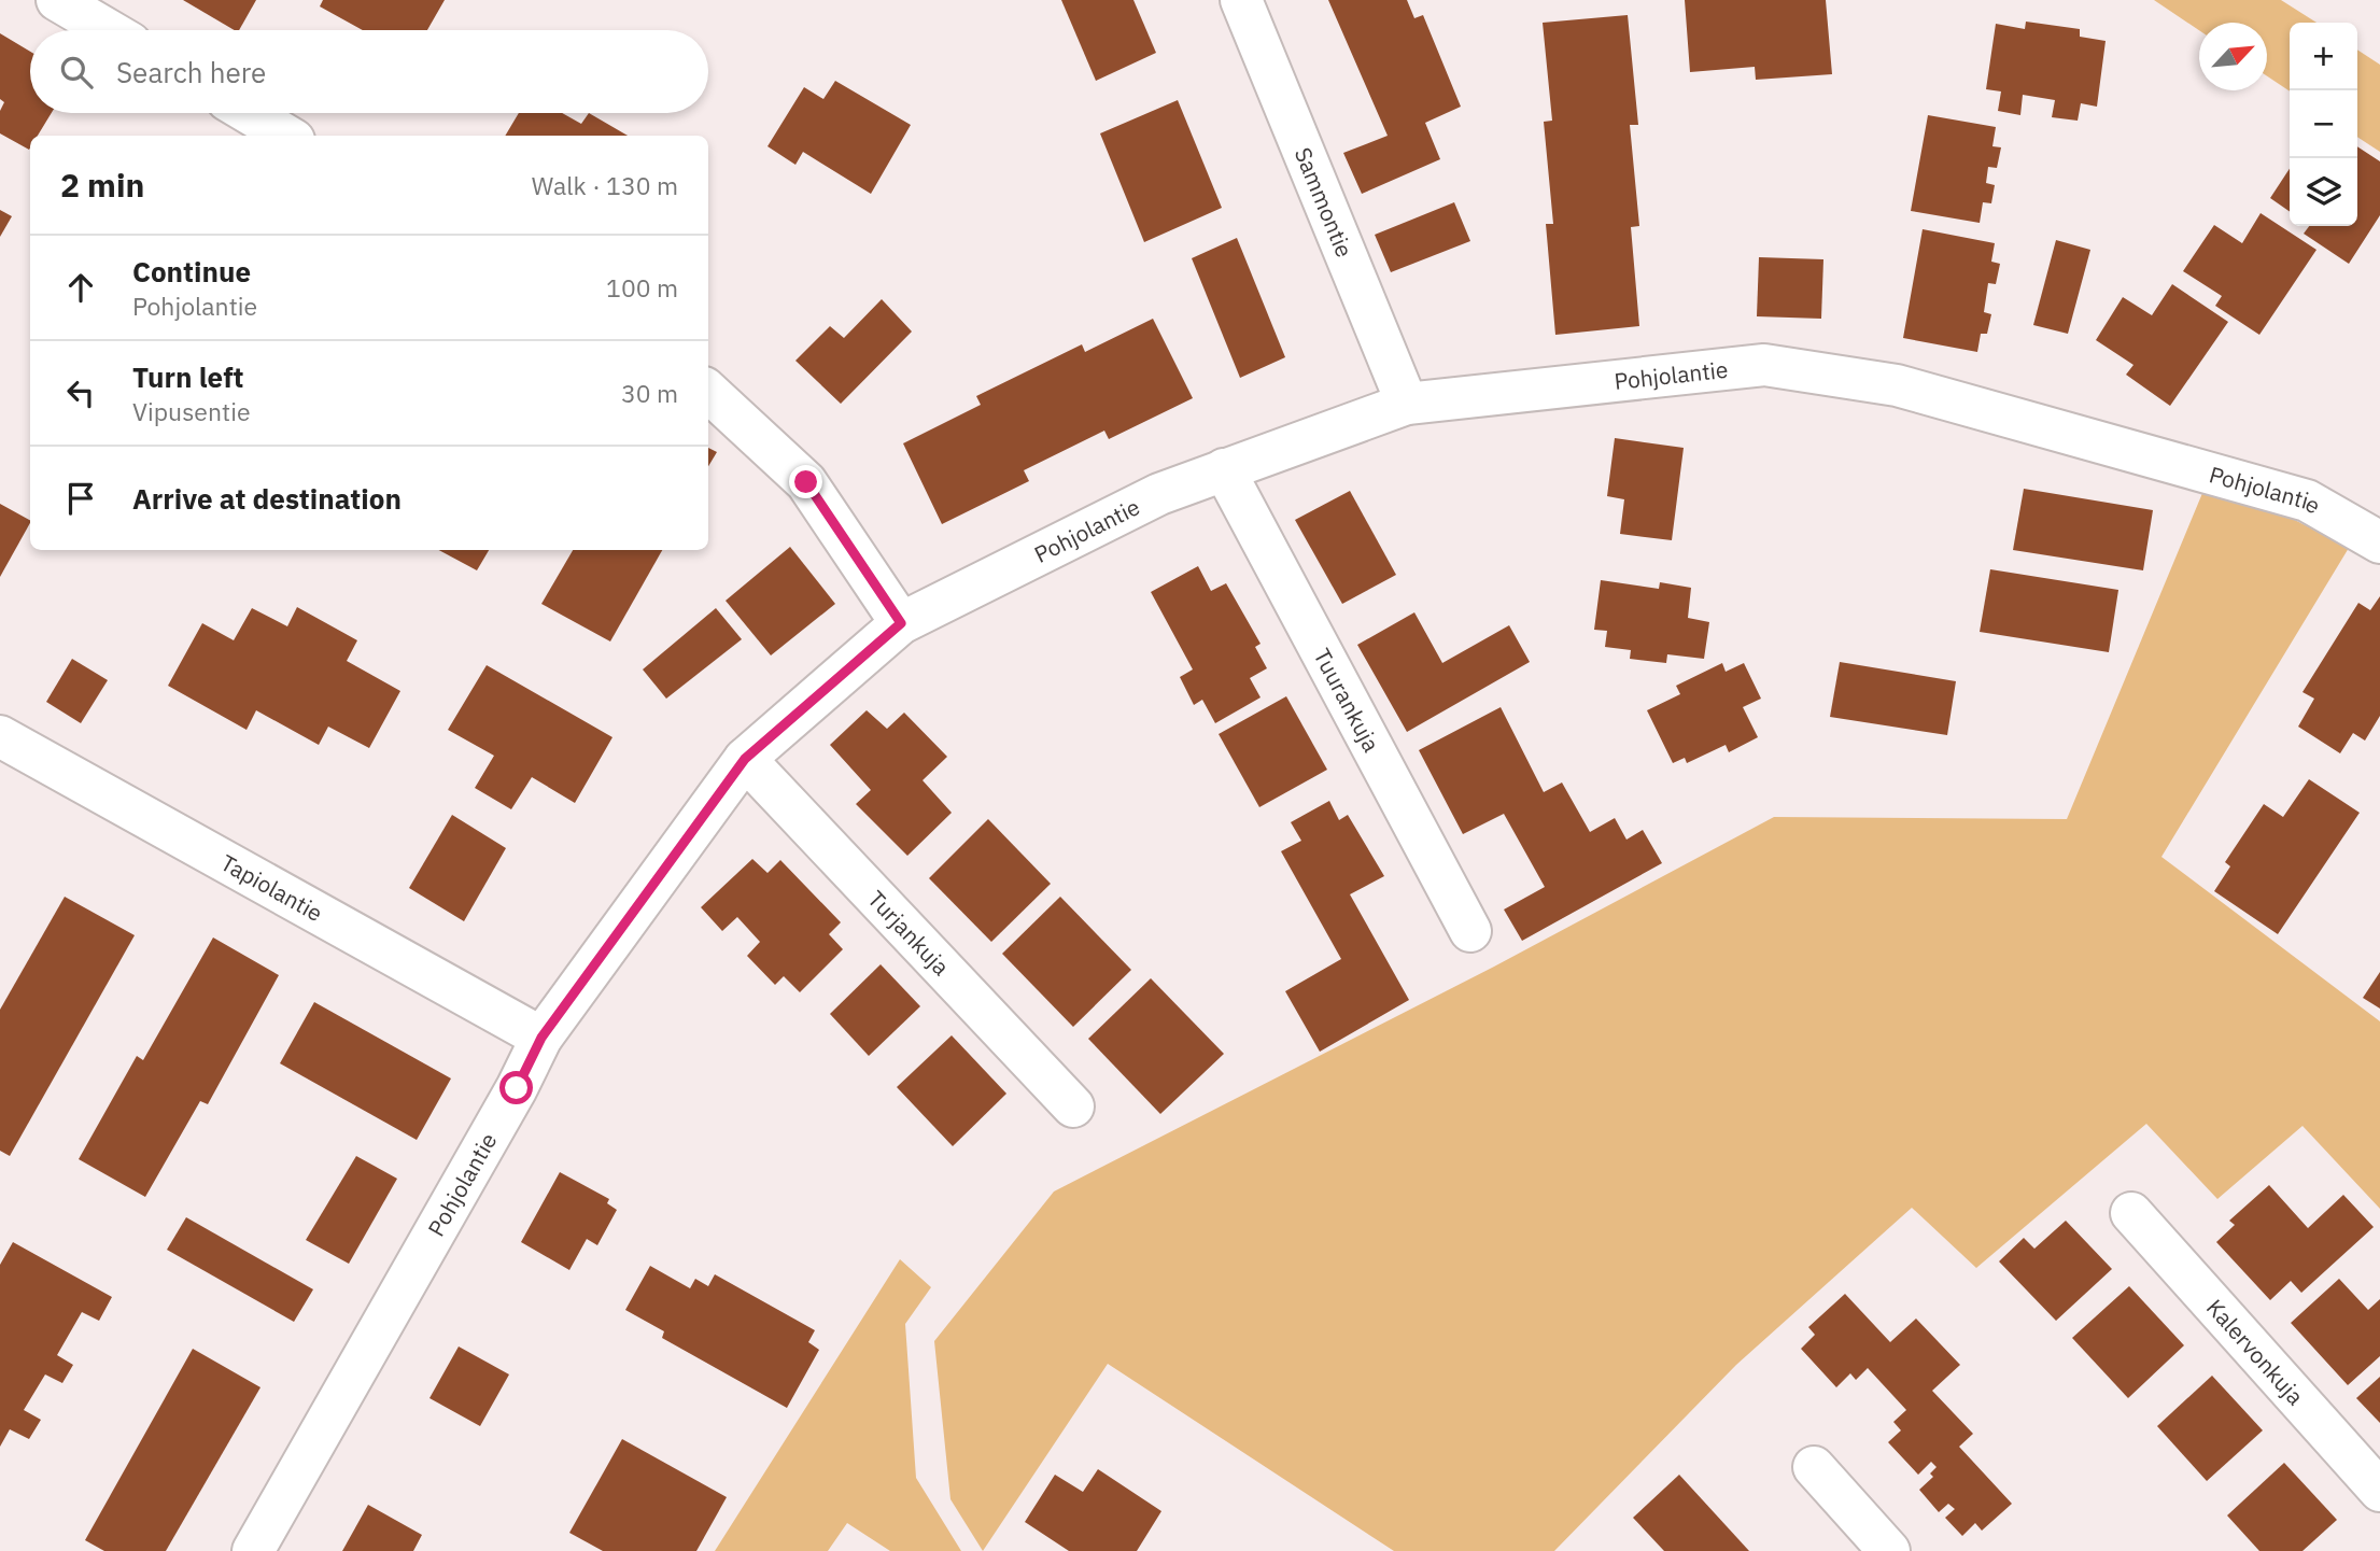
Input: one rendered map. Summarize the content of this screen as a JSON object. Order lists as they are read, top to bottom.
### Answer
{
  "streets": {
    "street": [
      "Sammontie",
      "Pohjolantie",
      "Tuurankuja",
      "Tapiolantie",
      "Turjankuja",
      "Kalervonkuja"
    ]
  },
  "crossings": [
    ["Sammontie", "Pohjolantie"],
    ["Pohjolantie", "Tuurankuja"],
    ["Pohjolantie", "Tapiolantie"],
    ["Pohjolantie", "Turjankuja"]
  ],
  "north": "top right",
  "page": {
    "map_buttons": ["+", "−"],
    "search": "Search here",
    "heading": ["2 min", "Walk · 130 m"],
    "list": [
      ["Continue", "Pohjolantie", "100 m"],
      ["Turn left", "Vipusentie", "30 m"],
      "Arrive at destination"
    ]
  }
}
